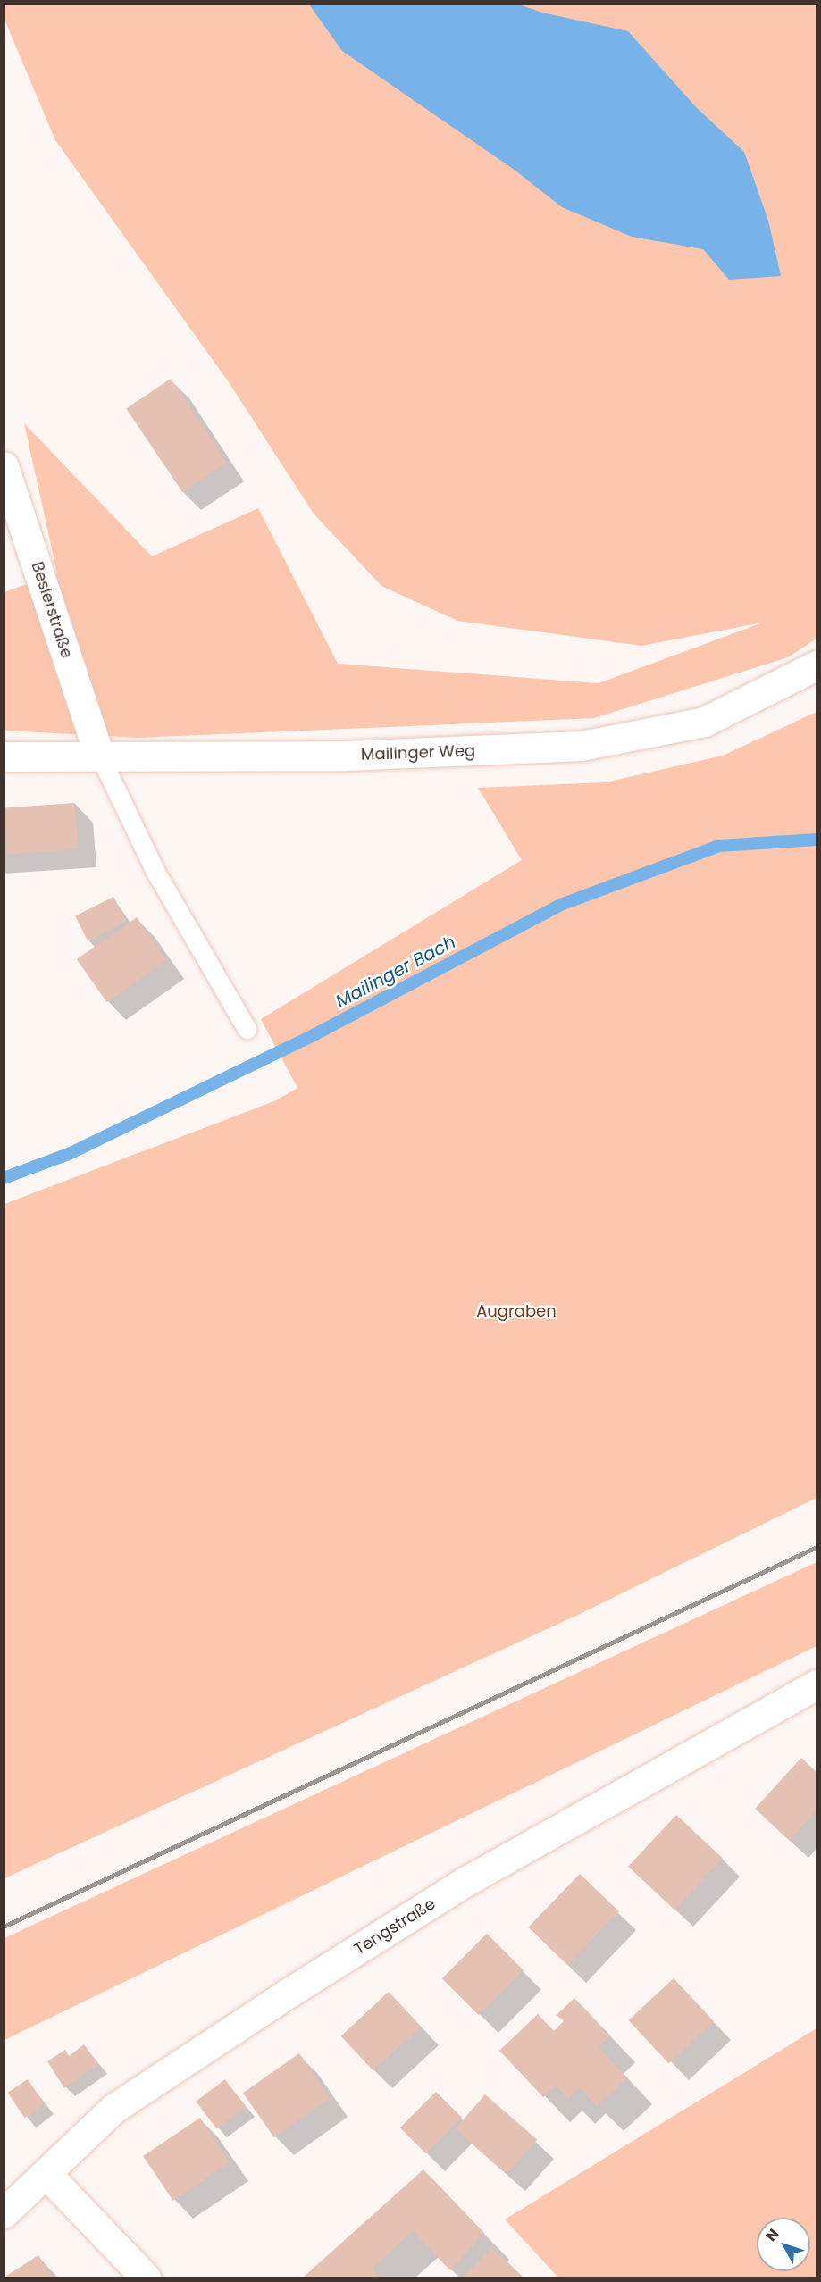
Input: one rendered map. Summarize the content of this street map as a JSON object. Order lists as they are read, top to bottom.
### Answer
{
  "streets": {
    "street": ["Beslerstraße", "Mailinger Weg", "Tengstraße"]
  },
  "crossings": [
    ["Beslerstraße", "Mailinger Weg"]
  ],
  "water": ["Mailinger Bach"],
  "parks": ["Augraben"],
  "north": "top left"
}
